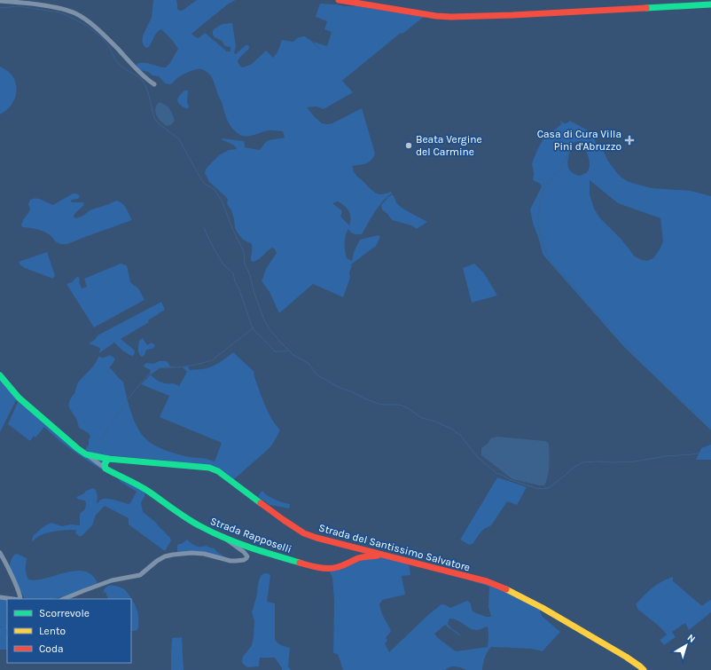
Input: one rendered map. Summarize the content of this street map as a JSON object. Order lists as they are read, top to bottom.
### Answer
{
  "streets": {
    "street": ["Strada Rapposelli", "Strada del Santissimo Salvatore"]
  },
  "crossings": [
    ["Strada Rapposelli", "Strada del Santissimo Salvatore"]
  ],
  "places": {
    "health": ["Casa di Cura Villa Pini d'Abruzzo"],
    "other": ["Beata Vergine del Carmine"]
  },
  "legend": ["Scorrevole", "Lento", "Coda"],
  "north": "top right"
}
